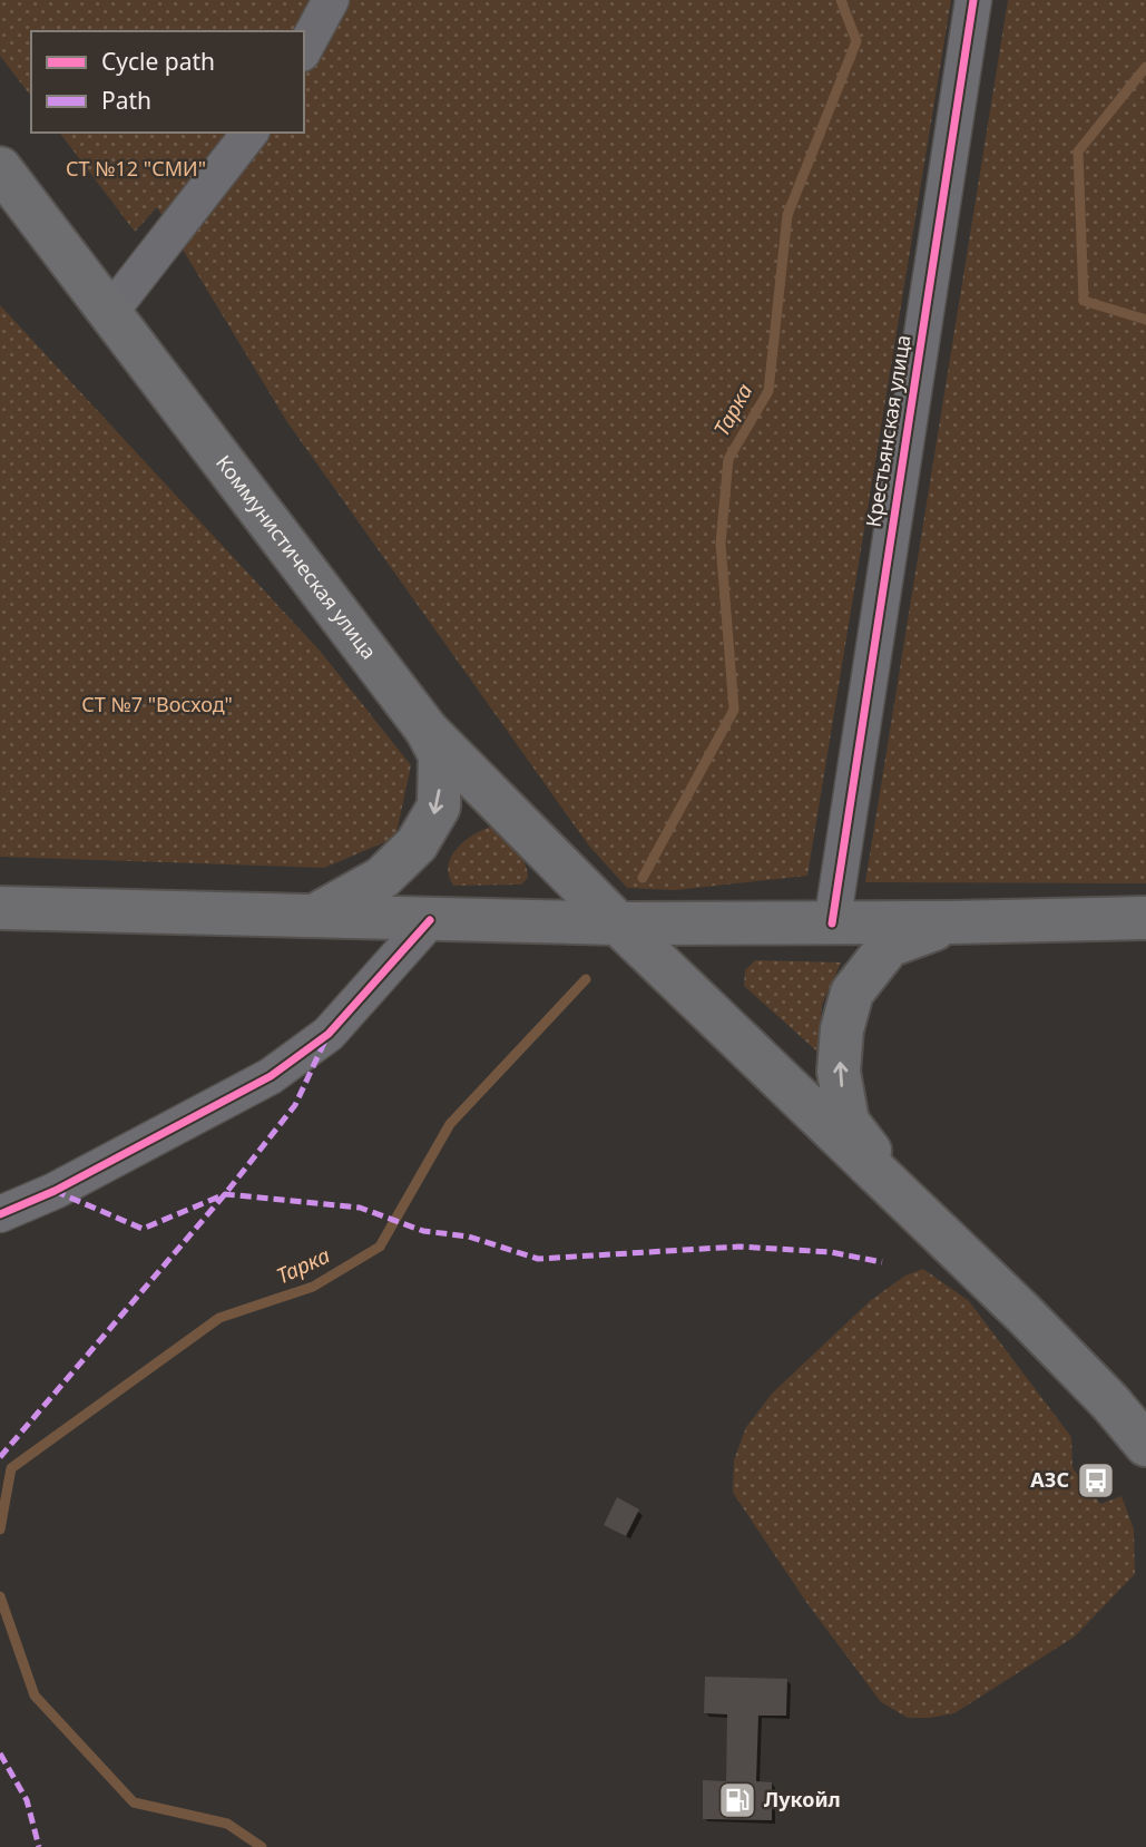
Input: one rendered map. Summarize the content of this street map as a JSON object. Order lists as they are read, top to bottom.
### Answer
{
  "streets": {
    "main road": ["Коммунистическая улица"],
    "street": ["Крестьянская улица"]
  },
  "water": ["Тарка"],
  "parks": ["СТ №12 \"СМИ\"", "СТ №7 \"Восход\""],
  "places": {
    "bus stop": ["АЗС"],
    "fuel station": ["Лукойл"]
  },
  "legend": ["Cycle path", "Path"]
}
